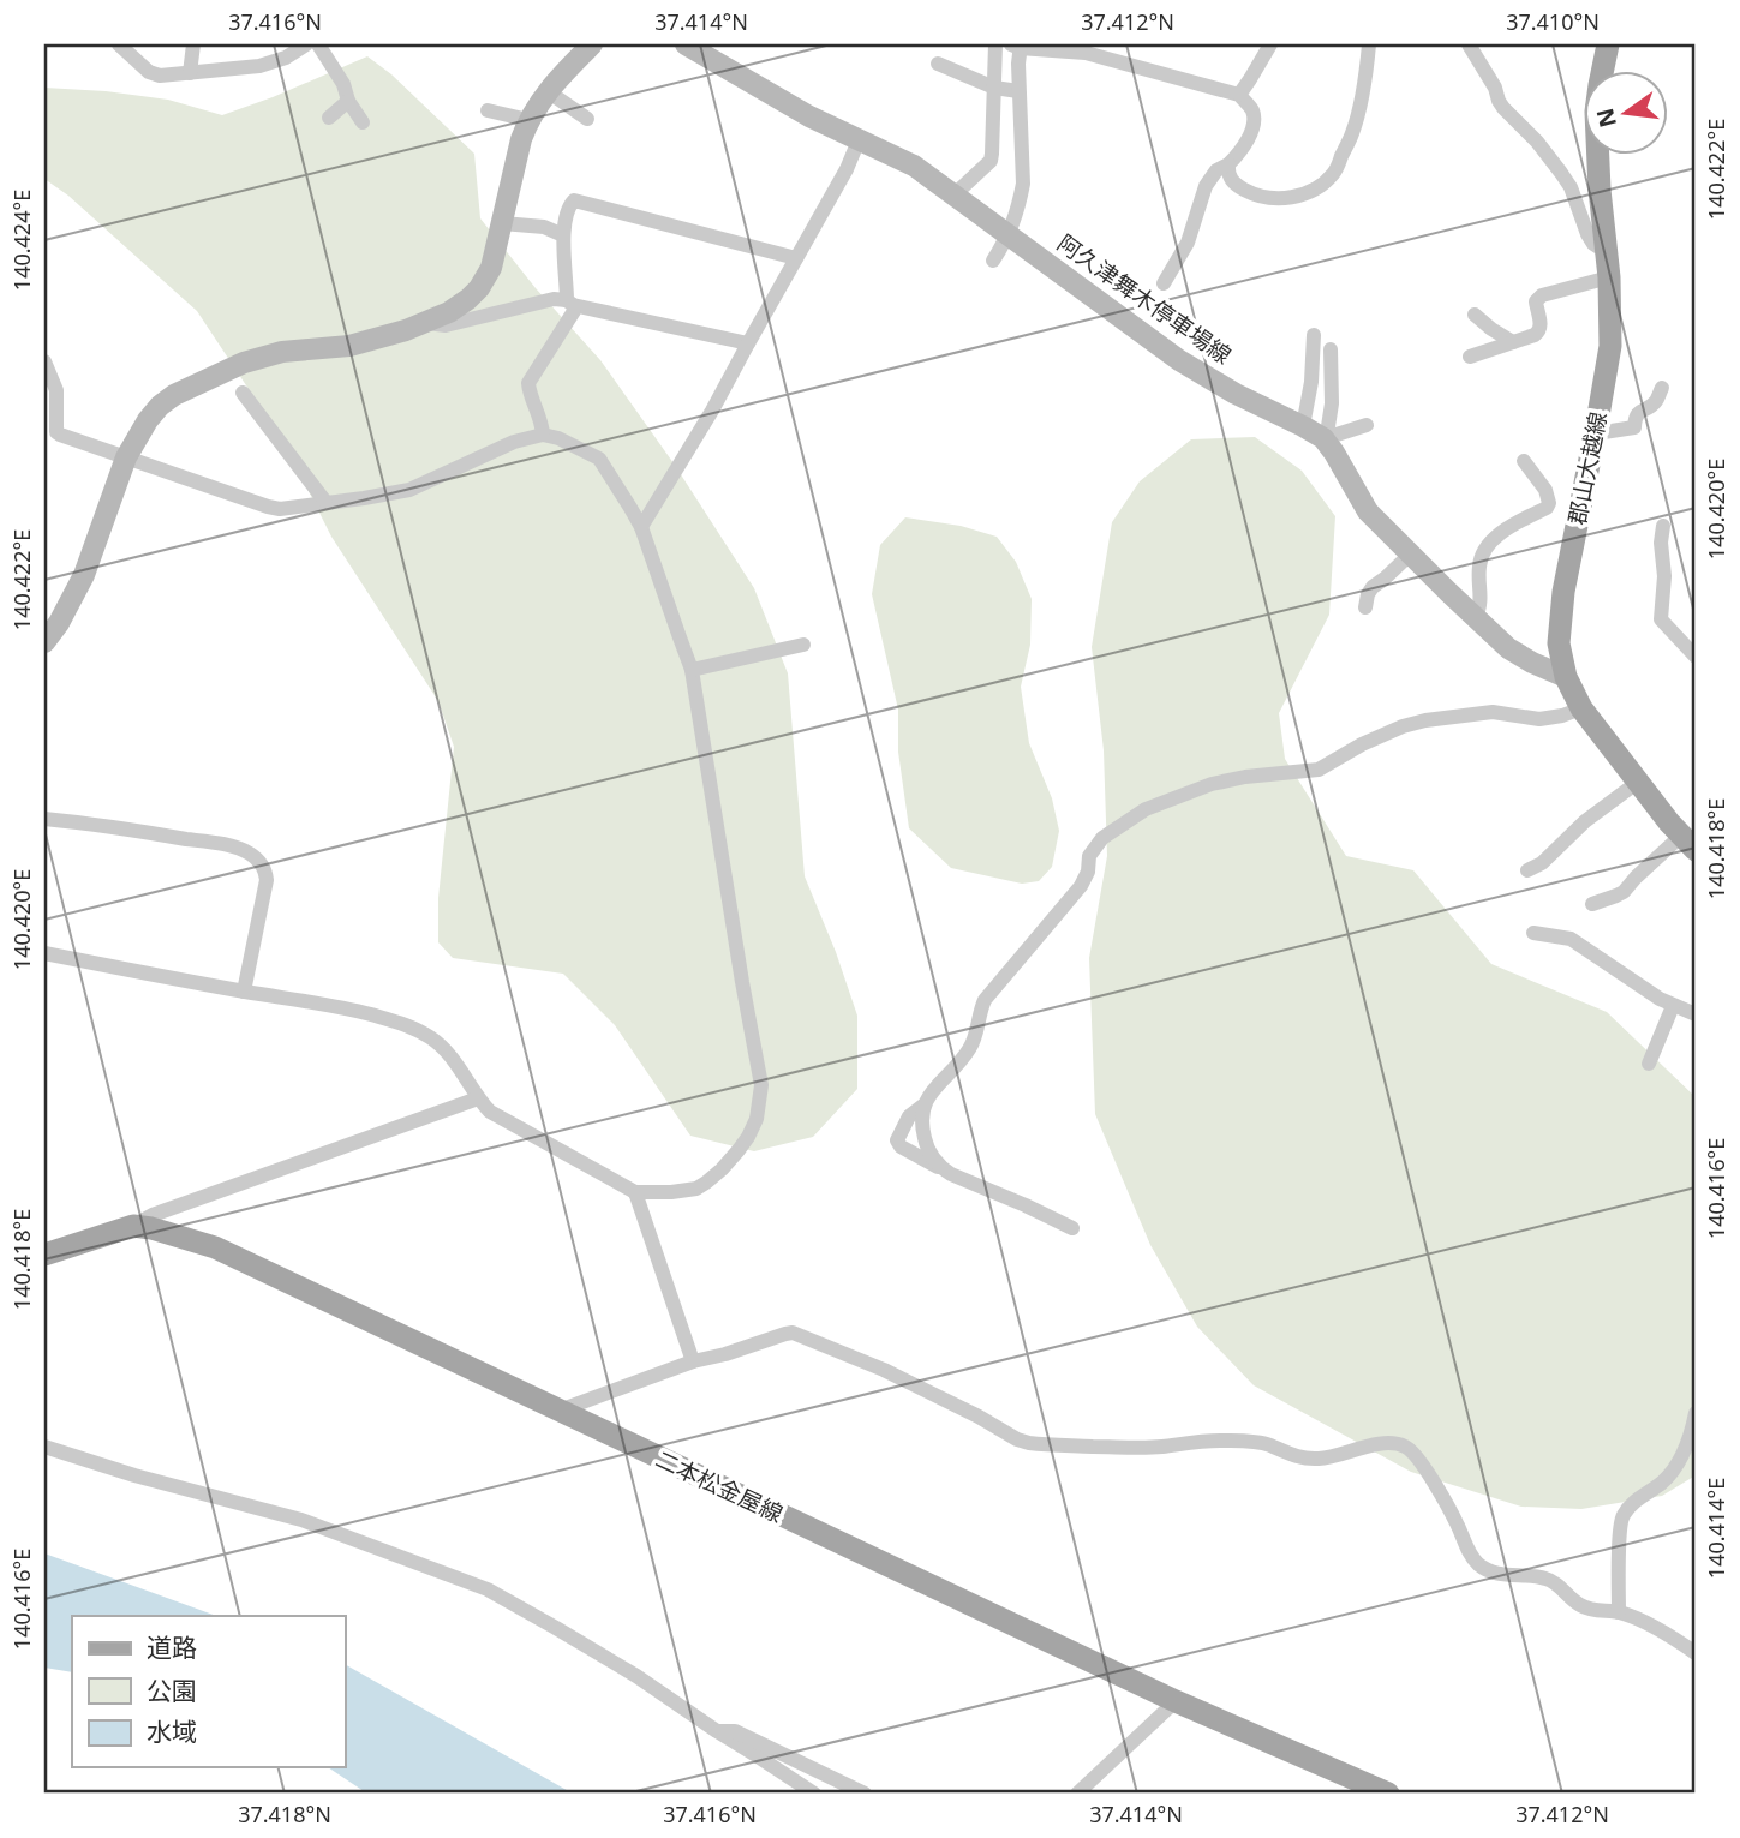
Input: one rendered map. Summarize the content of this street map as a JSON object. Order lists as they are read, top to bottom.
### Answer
{
  "streets": {
    "main road": ["阿久津舞木停車場線", "郡山大越線", "二本松金屋線"]
  },
  "crossings": [
    ["阿久津舞木停車場線", "郡山大越線"]
  ],
  "legend": ["道路", "公園", "水域"],
  "north": "left",
  "coordinates": [
    "37.416°N",
    "37.414°N",
    "37.412°N",
    "37.410°N",
    "140.422°E",
    "140.424°E",
    "140.420°E",
    "140.418°E",
    "140.416°E",
    "140.414°E",
    "37.418°N"
  ]
}
